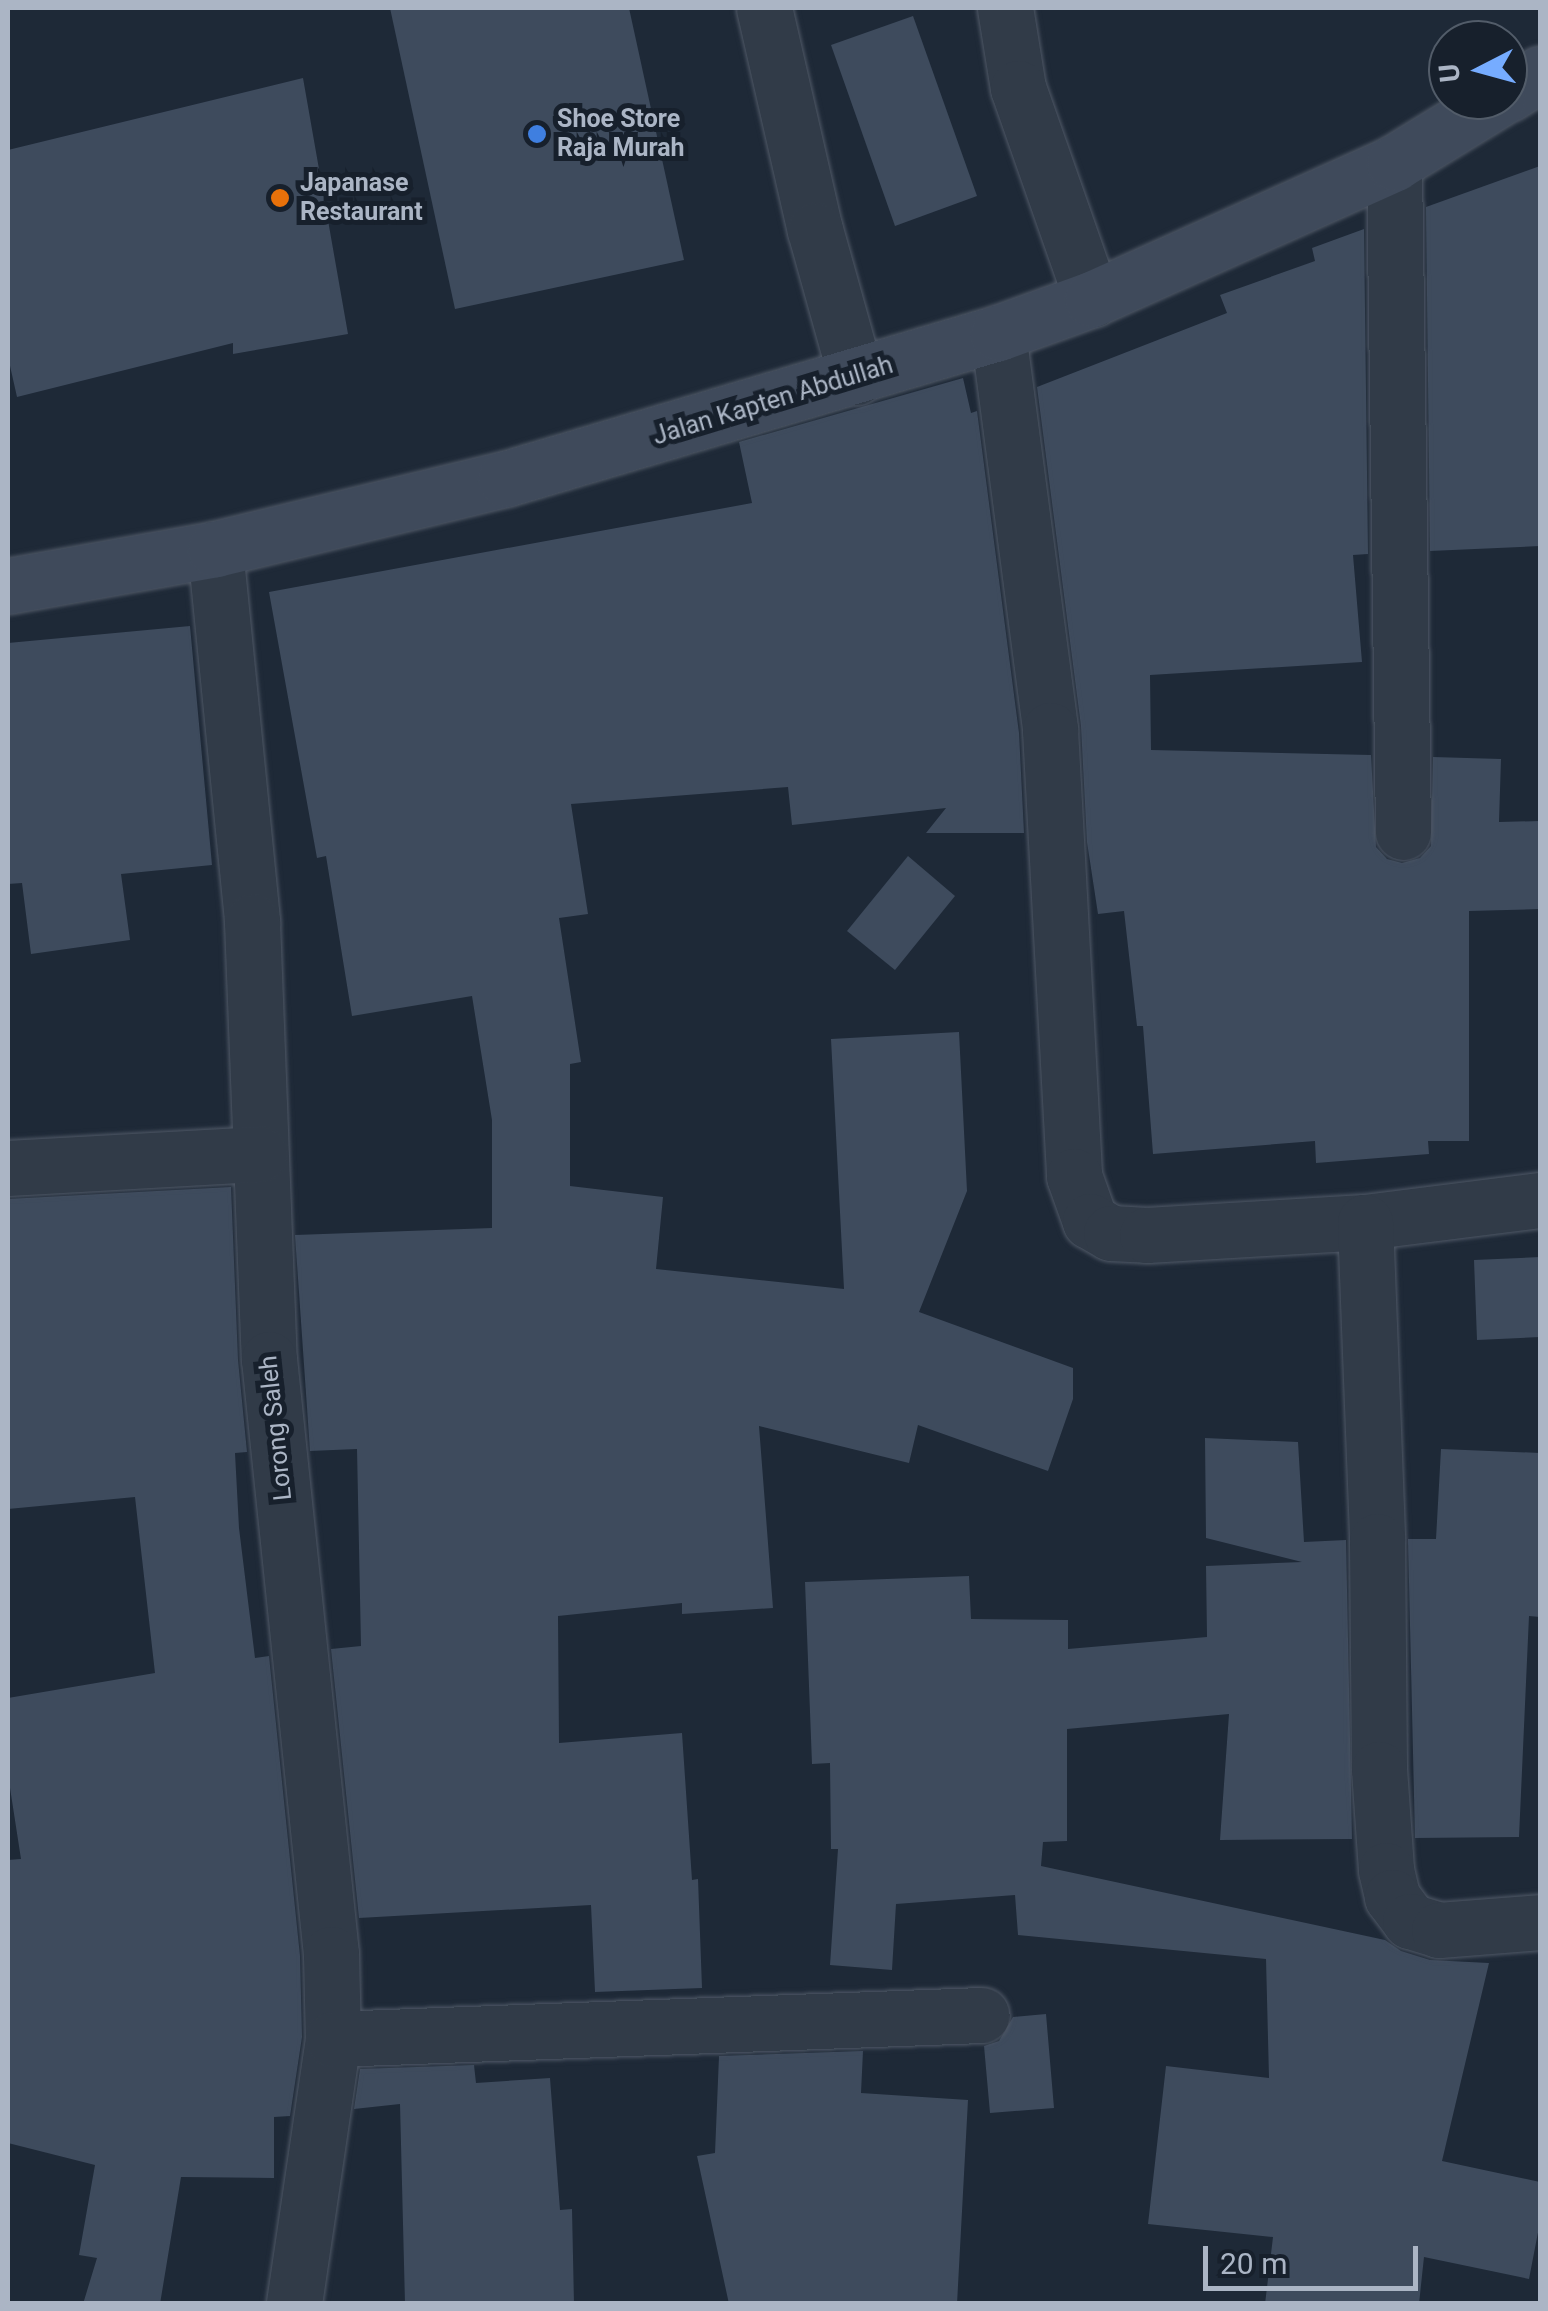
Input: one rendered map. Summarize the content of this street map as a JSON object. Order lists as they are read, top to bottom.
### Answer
{
  "streets": {
    "main road": ["Jalan Kapten Abdullah"],
    "street": ["Lorong Saleh"]
  },
  "crossings": [
    ["Jalan Kapten Abdullah", "Lorong Saleh"]
  ],
  "places": ["Shoe Store Raja Murah", "Japanase Restaurant"],
  "scale_bar": "20 m",
  "north": "left"
}
